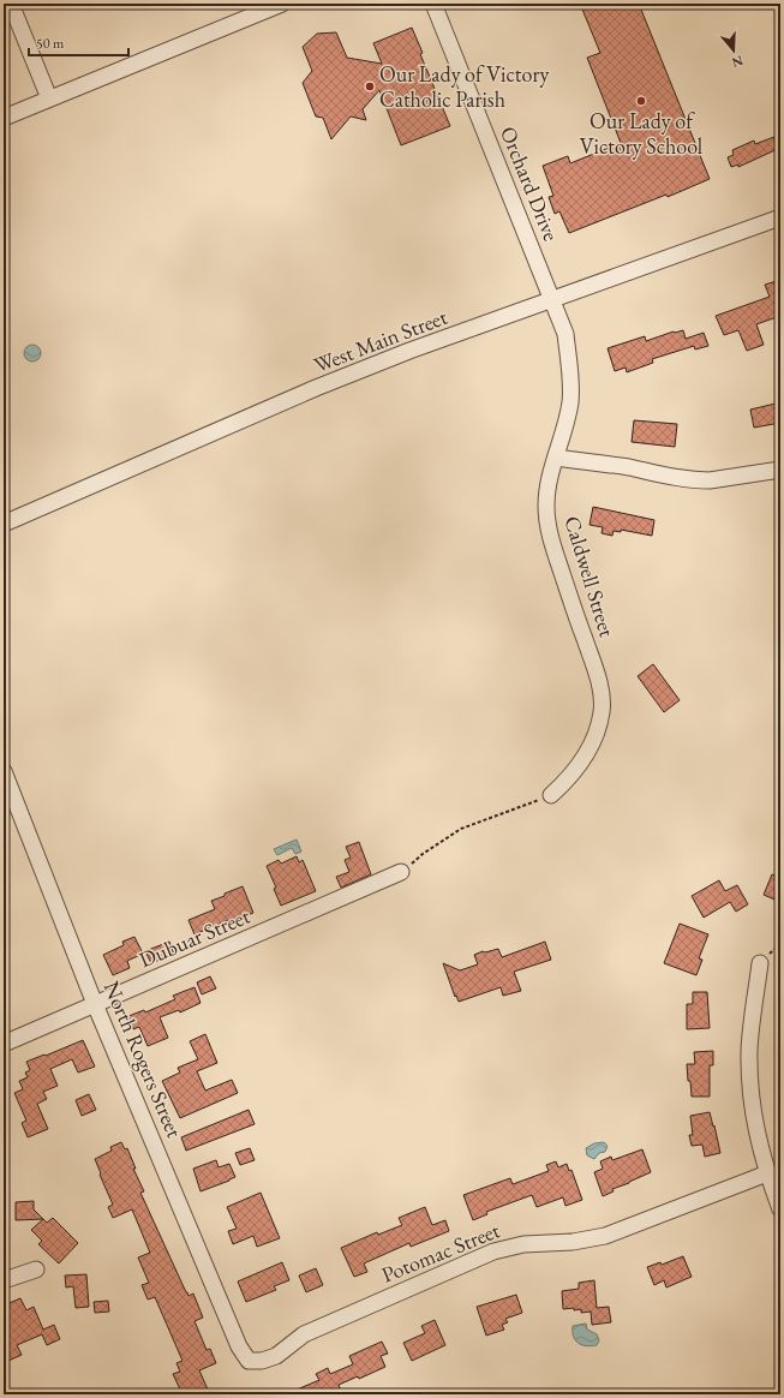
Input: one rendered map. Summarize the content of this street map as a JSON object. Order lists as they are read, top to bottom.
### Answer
{
  "streets": {
    "street": [
      "Orchard Drive",
      "West Main Street",
      "Caldwell Street",
      "Dubuar Street",
      "North Rogers Street",
      "Potomac Street"
    ]
  },
  "crossings": [
    ["Orchard Drive", "West Main Street"],
    ["Orchard Drive", "Caldwell Street"],
    ["West Main Street", "Caldwell Street"],
    ["Dubuar Street", "North Rogers Street"],
    ["North Rogers Street", "Potomac Street"]
  ],
  "places": ["Our Lady of Victory Catholic Parish", "Our Lady of Victory School"],
  "scale_bar": "50 m",
  "north": "bottom"
}
